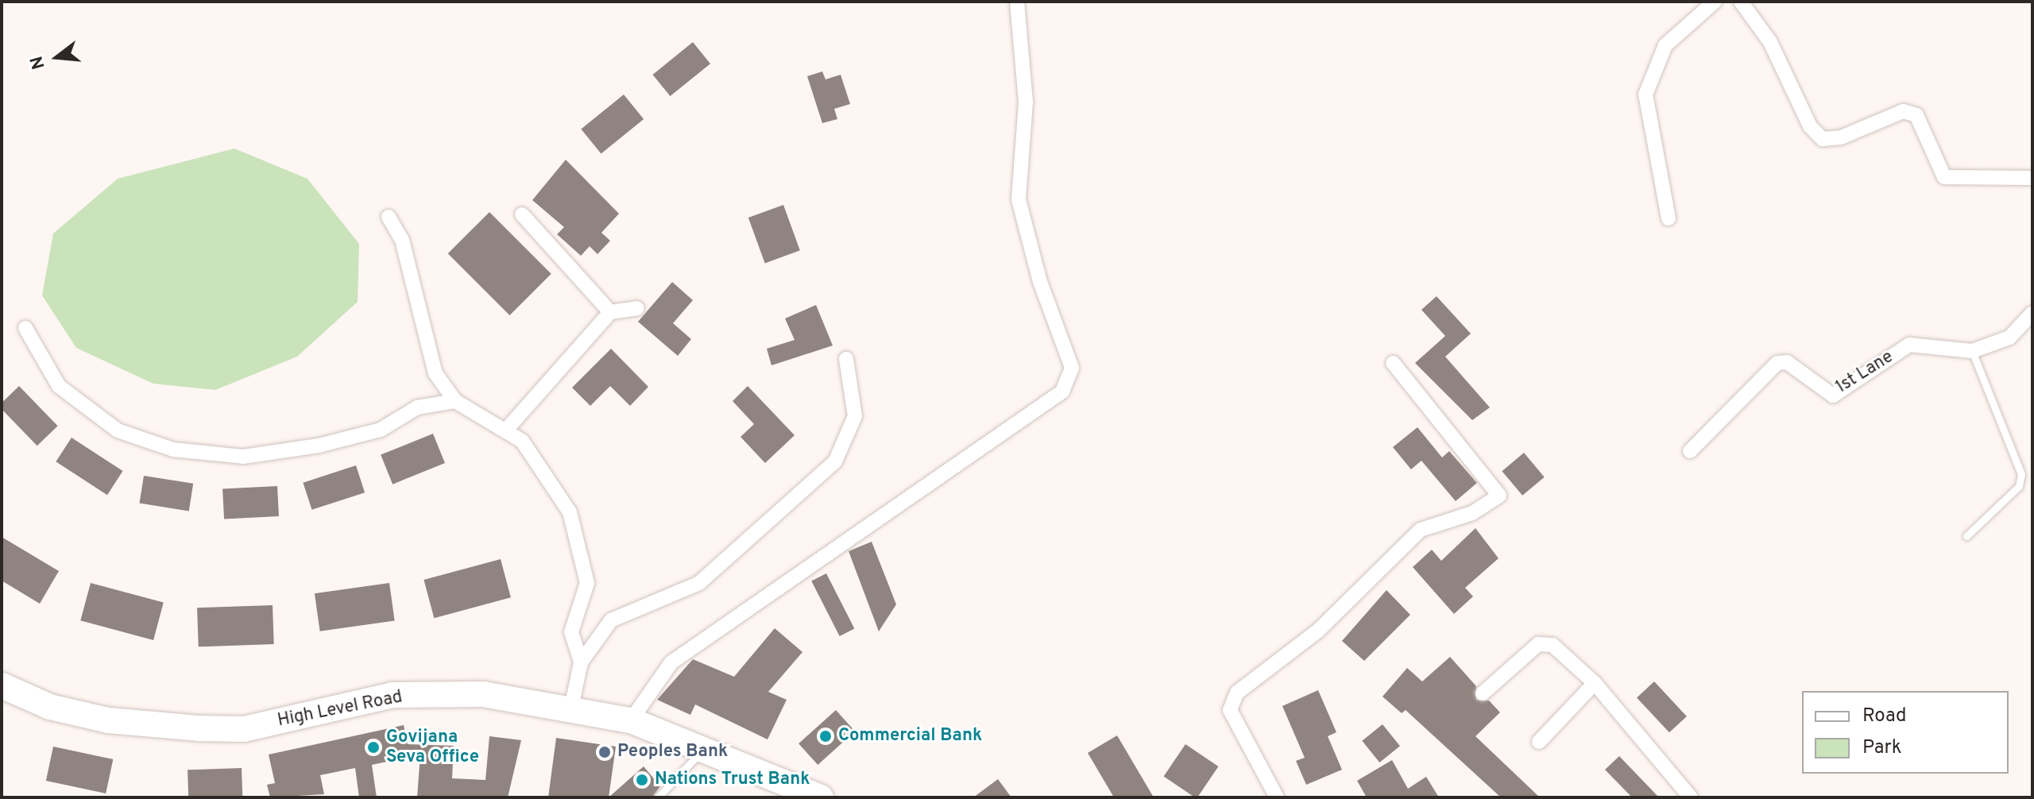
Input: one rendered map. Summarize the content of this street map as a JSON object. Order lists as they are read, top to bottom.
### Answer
{
  "streets": {
    "highway": ["High Level Road"],
    "street": ["1st Lane"]
  },
  "places": [
    "Commercial Bank",
    "Govijana Seva Office",
    "Peoples Bank",
    "Nations Trust Bank"
  ],
  "legend": ["Road", "Park"],
  "north": "left"
}
